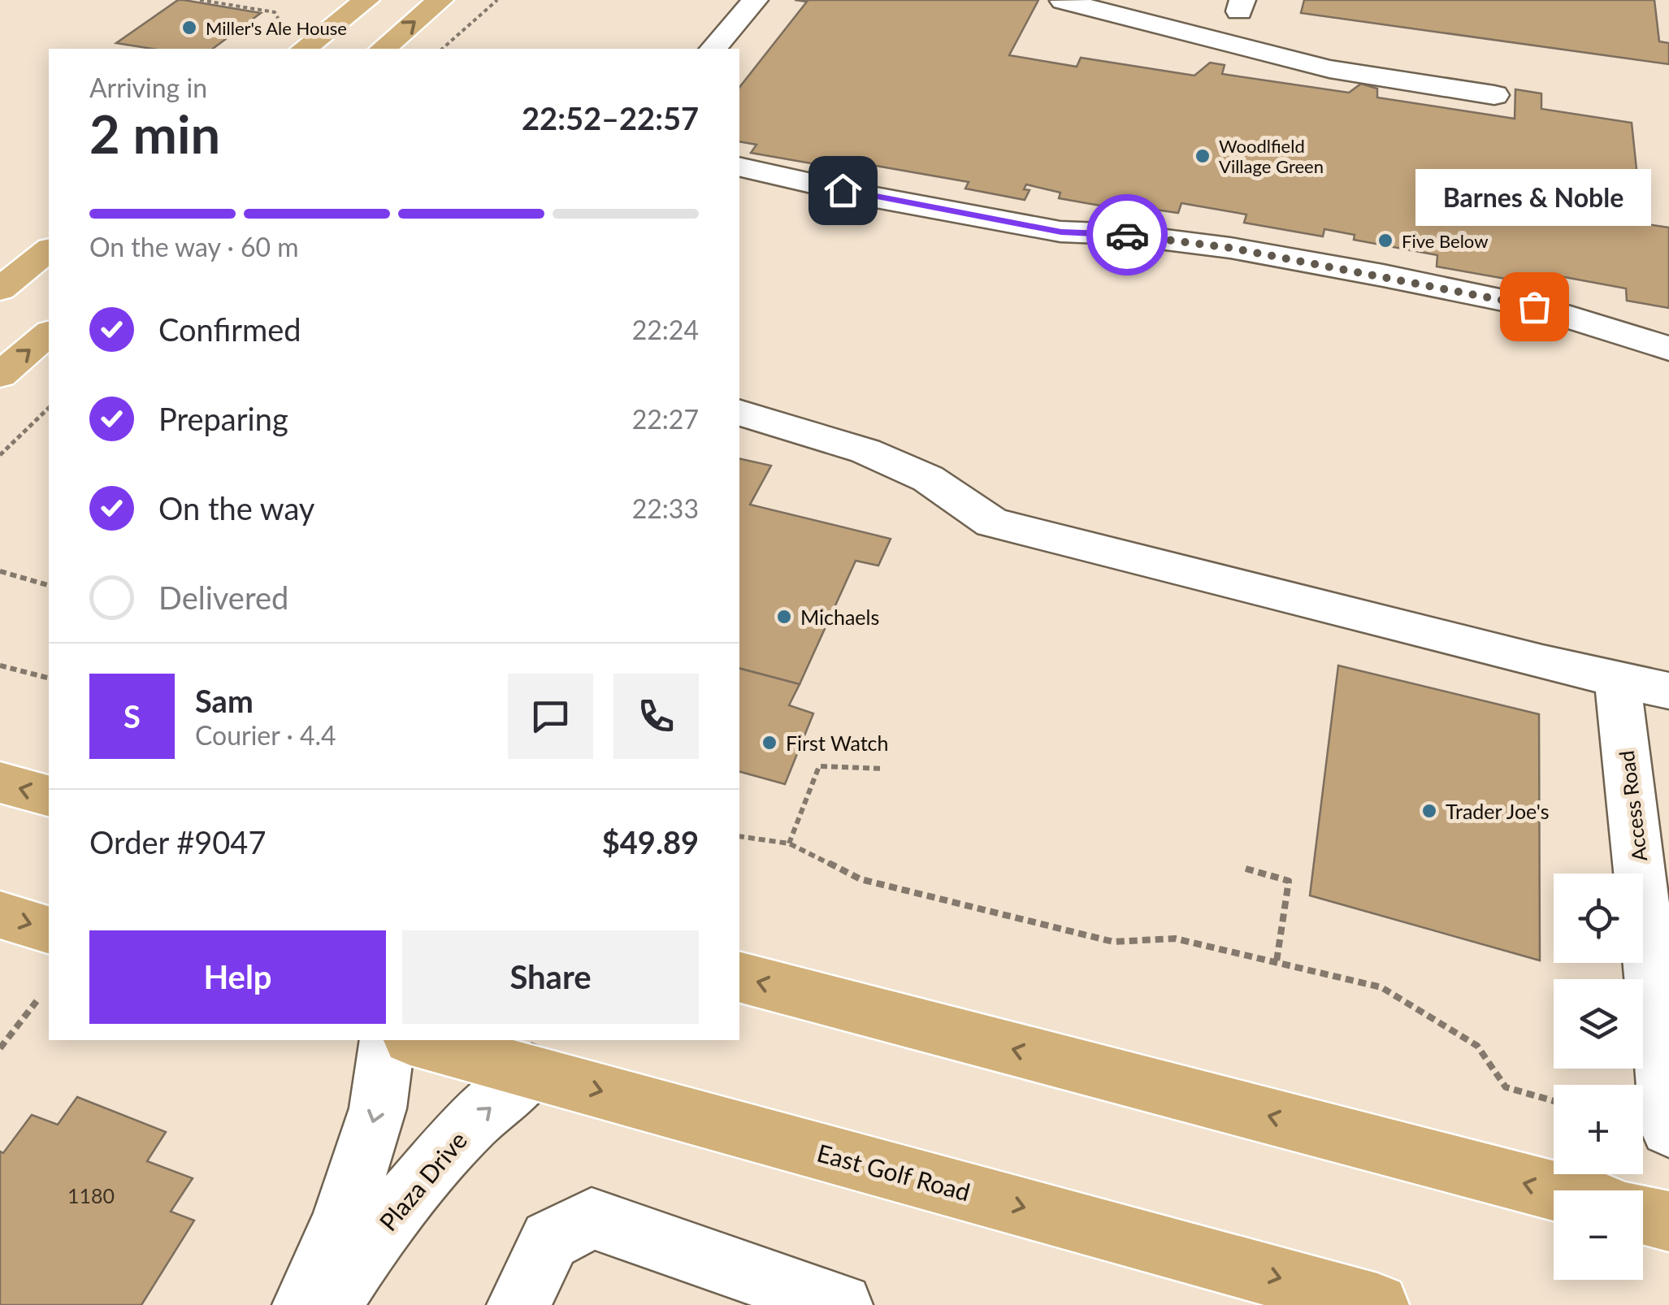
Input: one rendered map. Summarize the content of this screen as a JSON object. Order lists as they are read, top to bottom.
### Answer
{
  "streets": {
    "main road": ["East Golf Road"],
    "street": ["Access Road", "Plaza Drive"]
  },
  "crossings": [
    ["East Golf Road", "Plaza Drive"]
  ],
  "places": [
    "Miller's Ale House",
    "Woodlfield Village Green",
    "Five Below",
    "Barnes & Noble",
    "Michaels",
    "First Watch",
    "Trader Joe's"
  ],
  "house_numbers": ["1180"],
  "page": {
    "heading": ["2 min", "Arriving in", "22:52–22:57"],
    "panel": [
      "Sam",
      "Courier · 4.4",
      "Order #9047",
      "$49.89"
    ],
    "bubble": "Barnes & Noble",
    "bar": "On the way · 60 m",
    "list": [
      ["Confirmed", "22:24"],
      ["Preparing", "22:27"],
      ["On the way", "22:33"],
      "Delivered"
    ],
    "round": "S",
    "map_buttons": ["+", "−"],
    "buttons": ["Help", "Share"]
  }
}
